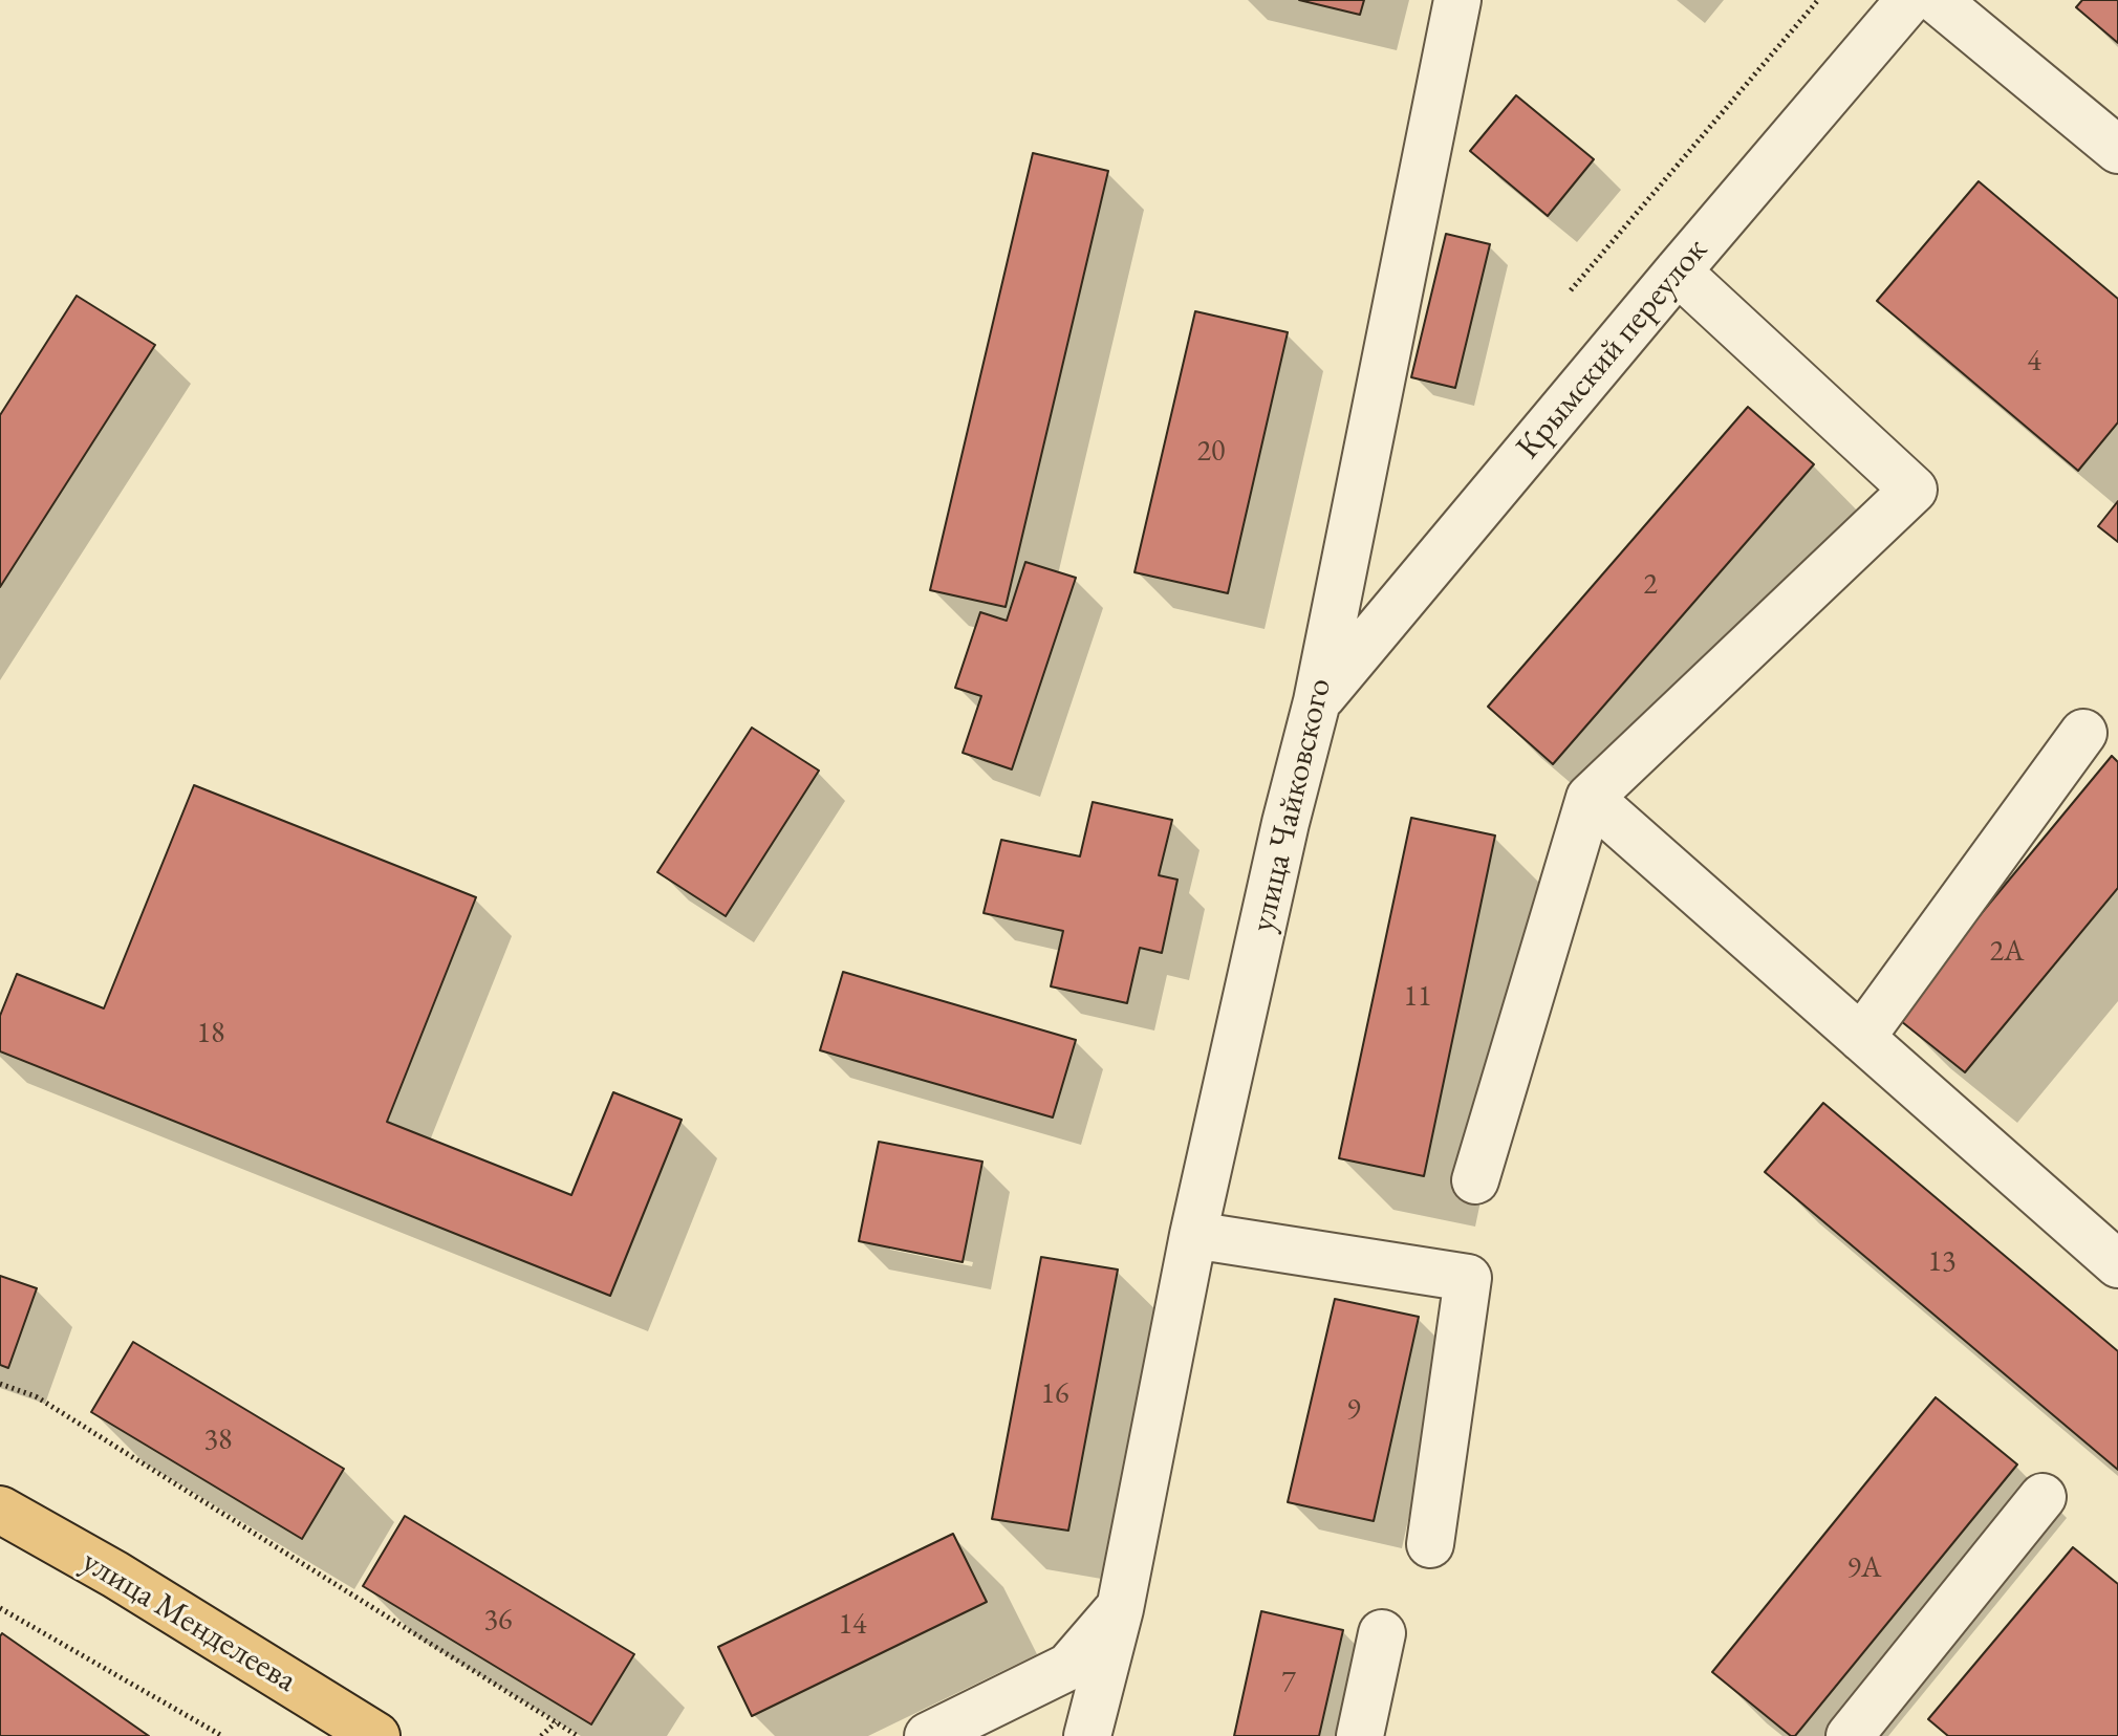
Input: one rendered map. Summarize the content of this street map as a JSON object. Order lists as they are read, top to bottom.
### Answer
{
  "streets": {
    "main road": ["улица Менделеева"],
    "street": ["Крымский переулок", "улица Чайковского"]
  },
  "crossings": [
    ["Крымский переулок", "улица Чайковского"]
  ],
  "house_numbers": [
    "4",
    "20",
    "2",
    "2А",
    "11",
    "18",
    "13",
    "16",
    "9",
    "38",
    "9А",
    "36",
    "14",
    "7"
  ]
}
